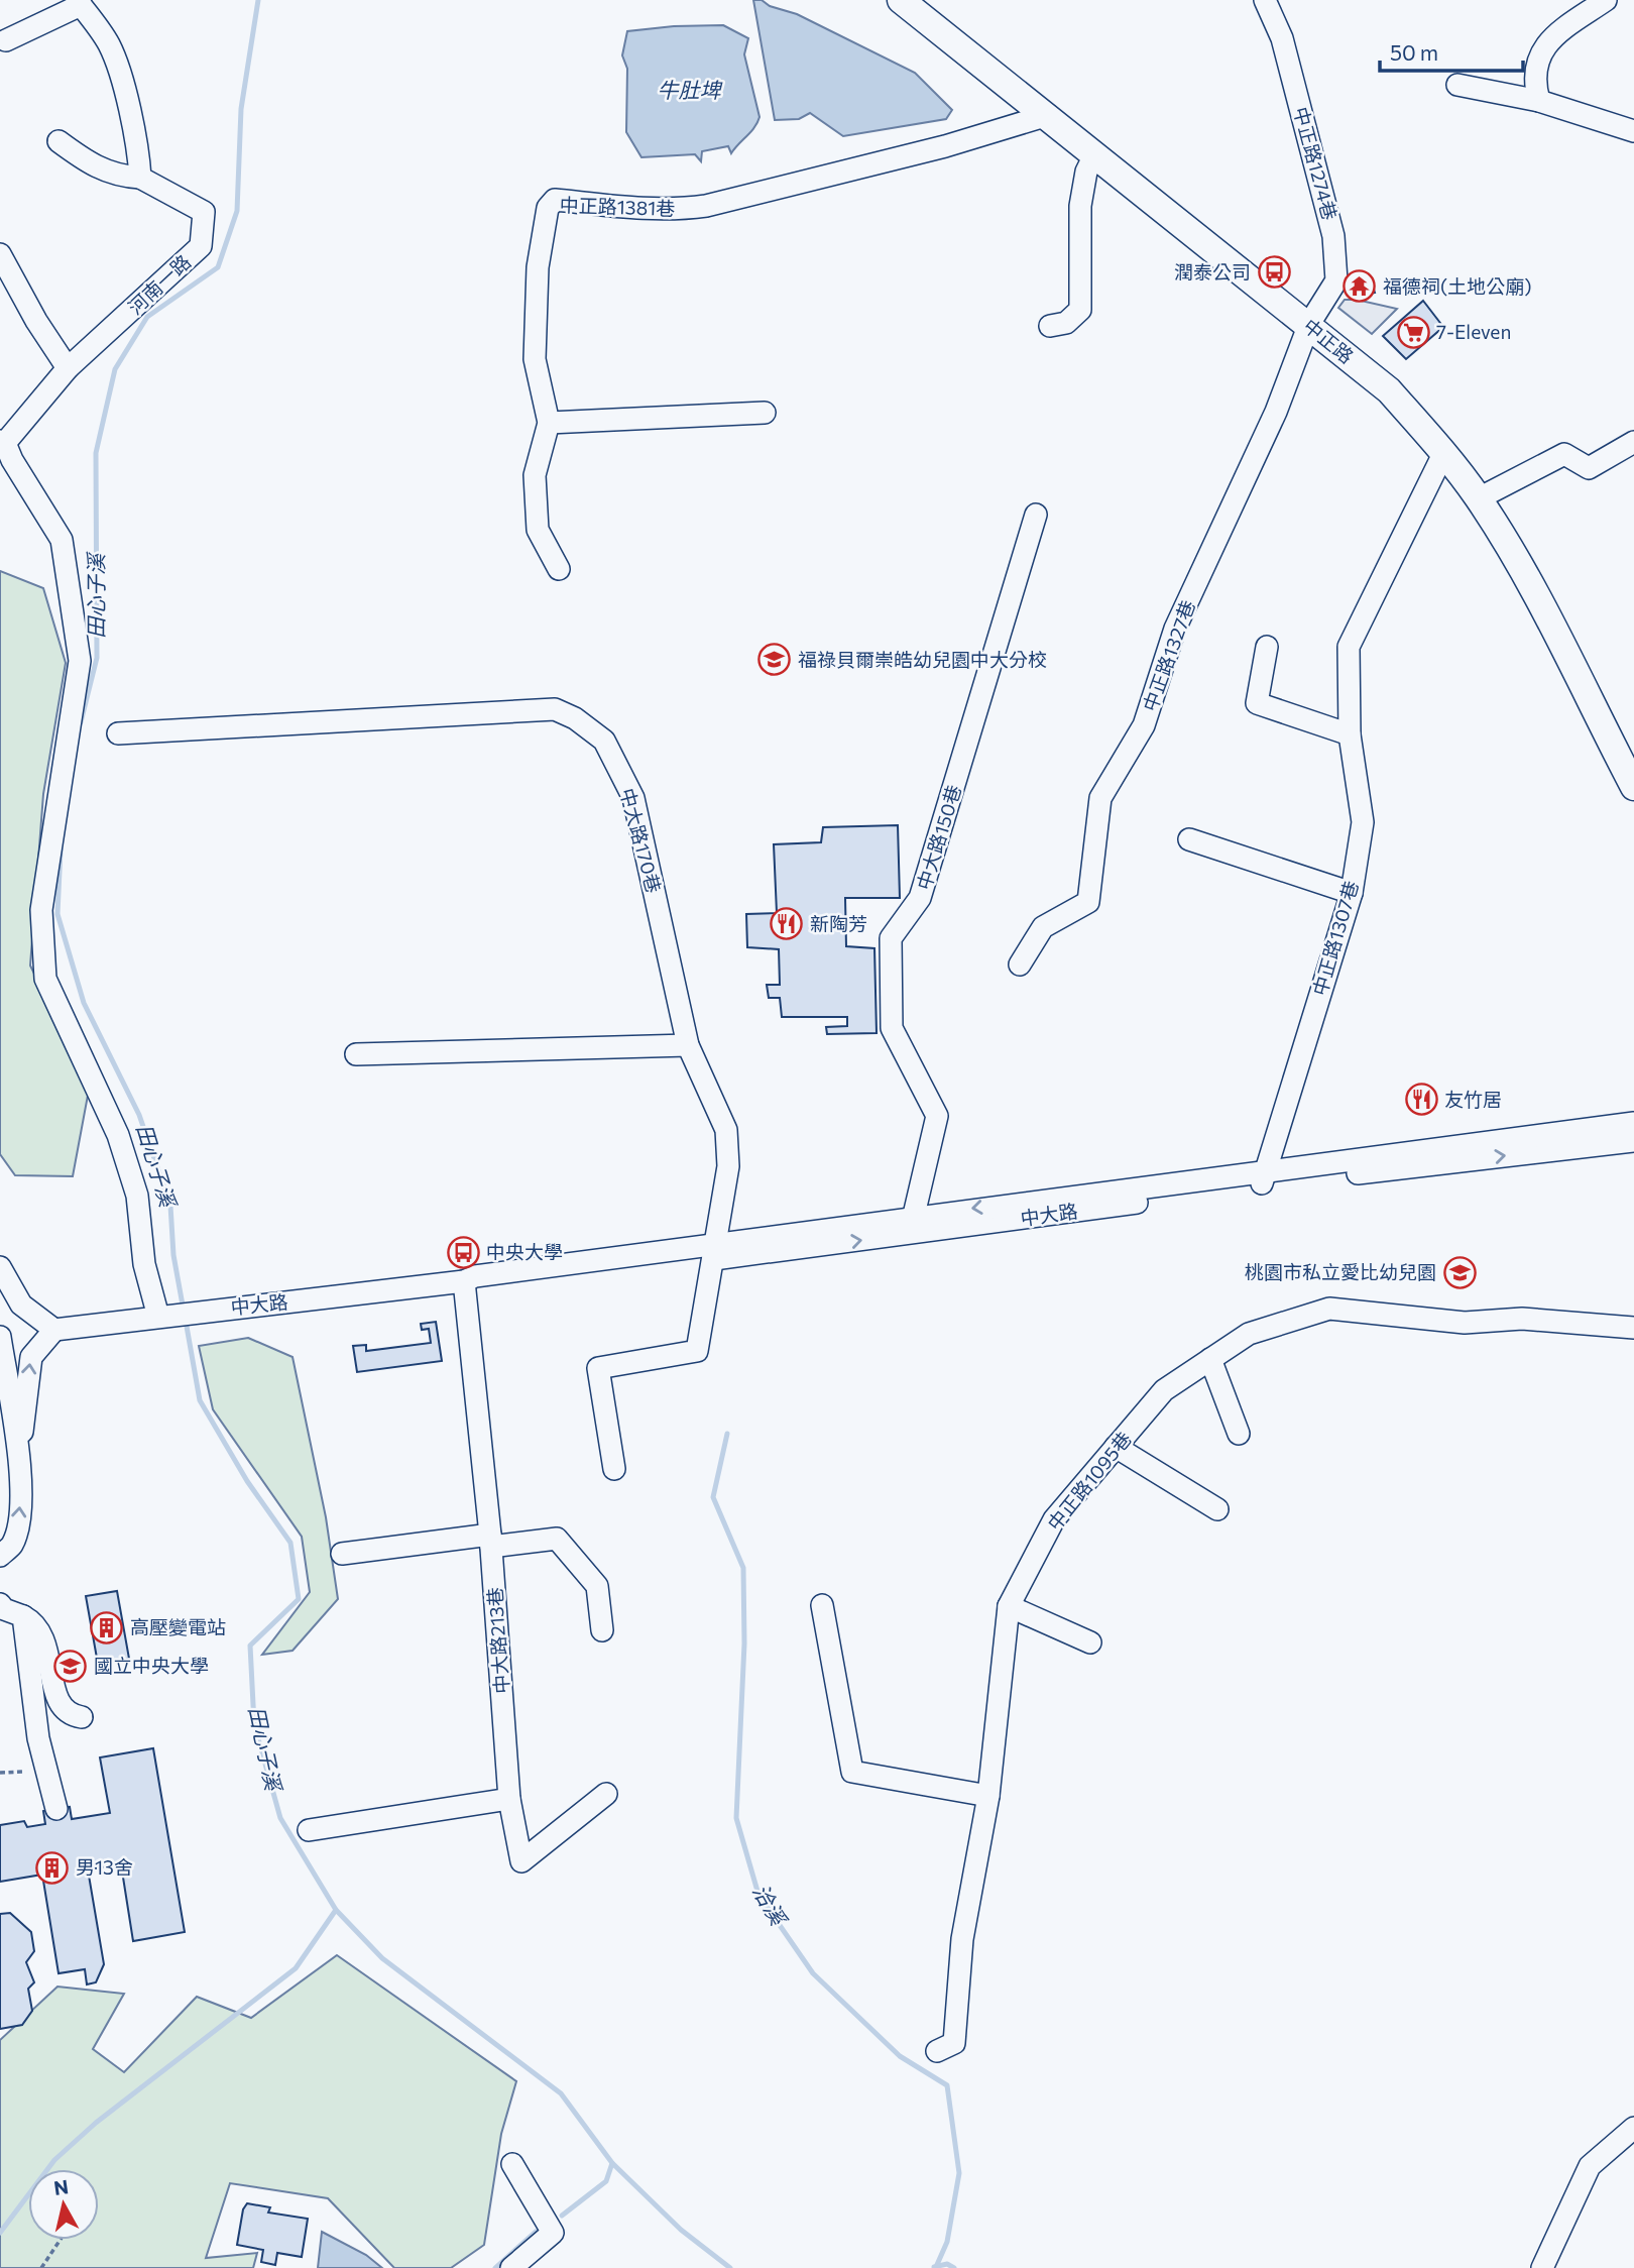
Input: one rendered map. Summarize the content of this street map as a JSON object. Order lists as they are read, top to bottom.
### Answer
{
  "streets": {
    "main road": ["中正路"],
    "street": [
      "中正路1274巷",
      "中正路1381巷",
      "河南一路",
      "中正路1327巷",
      "中大路150巷",
      "中大路170巷",
      "中正路1307巷",
      "中大路",
      "中正路1095巷",
      "中大路213巷"
    ]
  },
  "crossings": [
    ["中正路1274巷", "中正路"],
    ["中正路1274巷", "中正路1327巷"],
    ["中正路1381巷", "中正路"],
    ["中正路", "中正路1327巷"],
    ["中正路", "中正路1307巷"],
    ["中大路150巷", "中大路"],
    ["中大路170巷", "中大路"],
    ["中正路1307巷", "中大路"],
    ["中大路", "中大路213巷"]
  ],
  "water": ["牛肚埤", "田心子溪", "洽溪"],
  "places": {
    "bus stop": ["潤泰公司", "中央大學"],
    "temple": ["福德祠(土地公廟)"],
    "supermarket": ["7-Eleven"],
    "school or university": ["福祿貝爾崇皓幼兒園中大分校", "桃園市私立愛比幼兒園", "國立中央大學"],
    "restaurant": ["新陶芳", "友竹居"],
    "building": ["高壓變電站", "男13舍"]
  },
  "scale_bar": "50 m",
  "north": "top"
}
